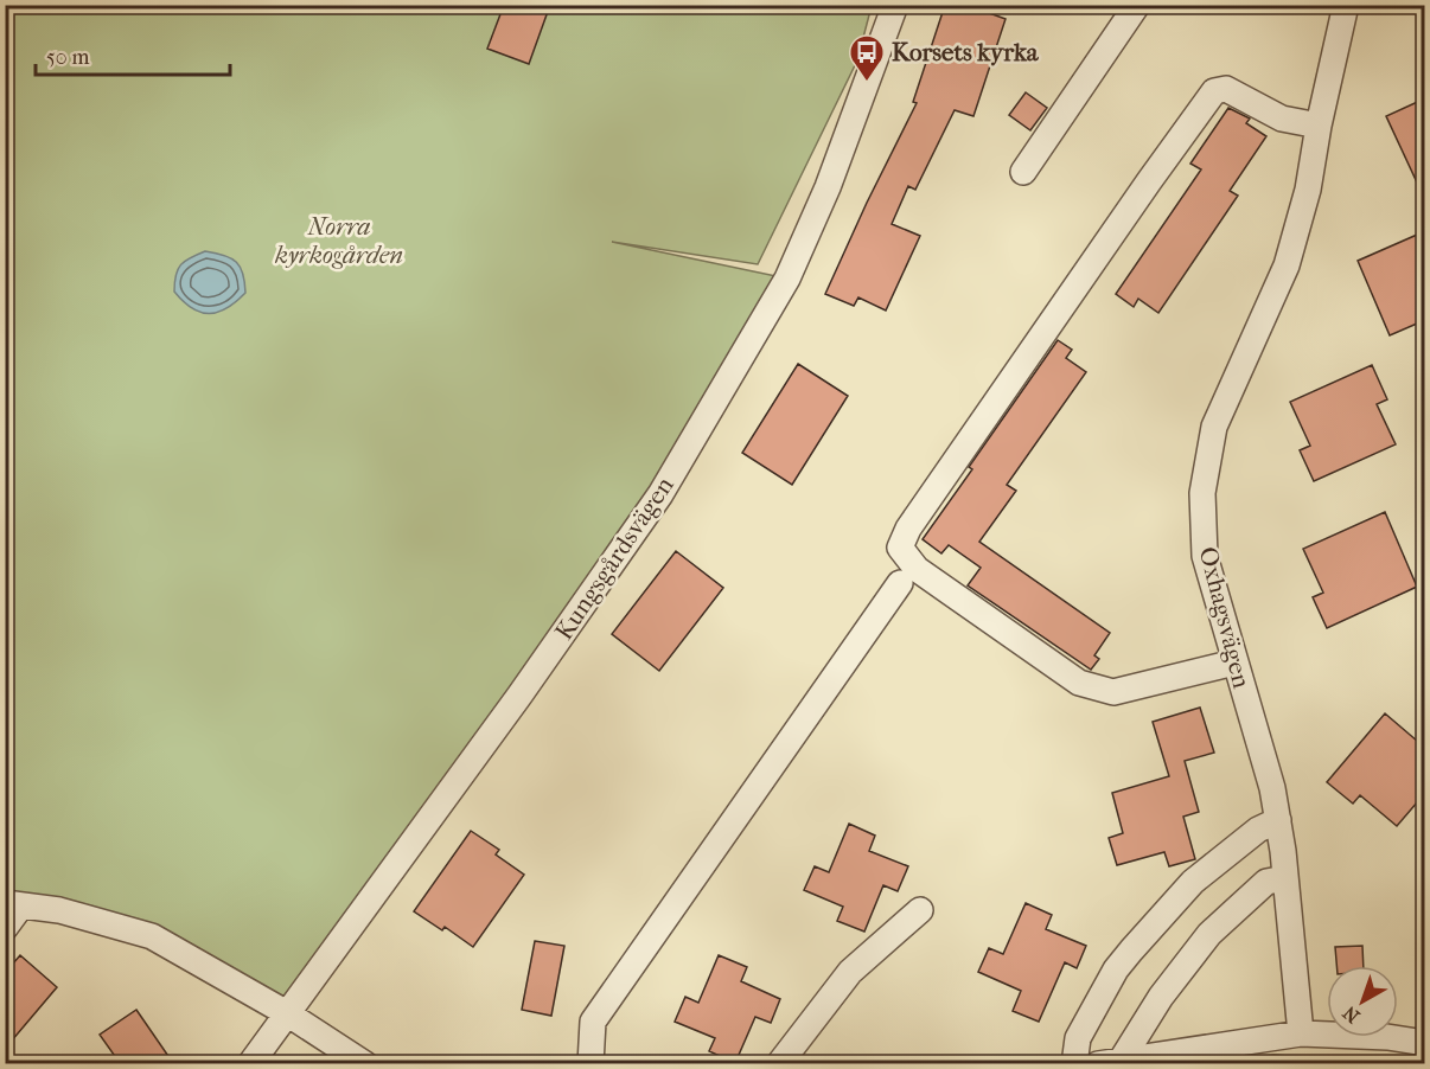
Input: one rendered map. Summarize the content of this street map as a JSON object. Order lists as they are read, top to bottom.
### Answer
{
  "streets": {
    "street": ["Kungsgårdsvägen", "Oxhagsvägen"]
  },
  "parks": ["Norra kyrkogården"],
  "places": {
    "bus stop": ["Korsets kyrka"]
  },
  "scale_bar": "50 m",
  "north": "bottom left"
}
